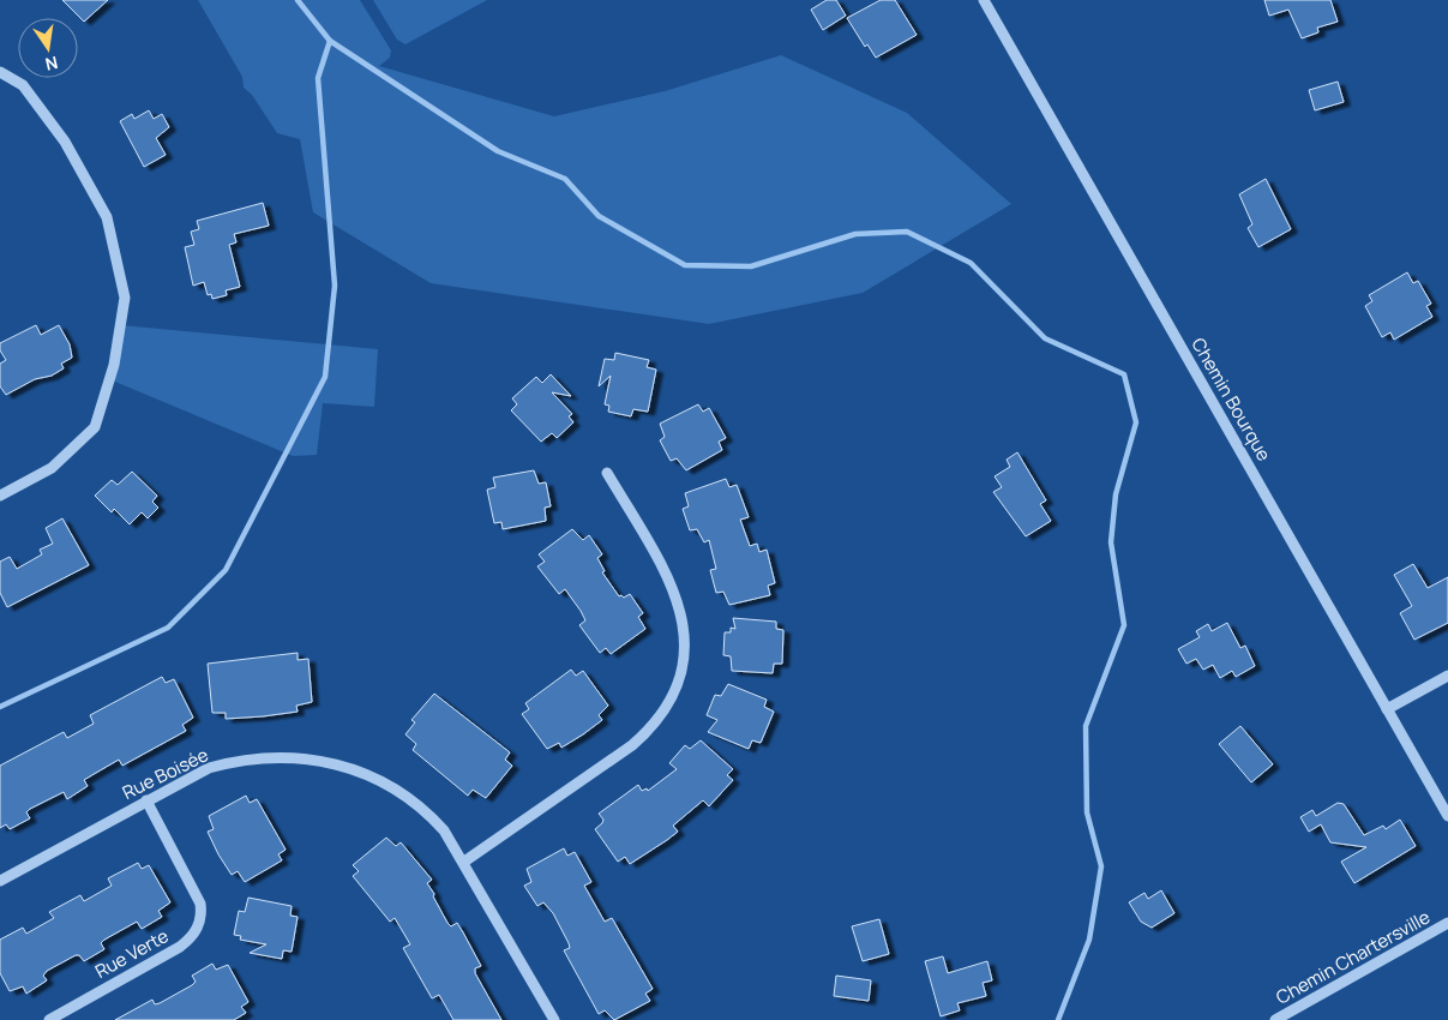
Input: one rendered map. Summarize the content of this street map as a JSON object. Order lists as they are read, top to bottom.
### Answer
{
  "streets": {
    "street": [
      "Chemin Bourque",
      "Rue Boisée",
      "Rue Verte",
      "Chemin Chartersville"
    ]
  },
  "crossings": [
    ["Rue Boisée", "Rue Verte"]
  ],
  "north": "bottom"
}
